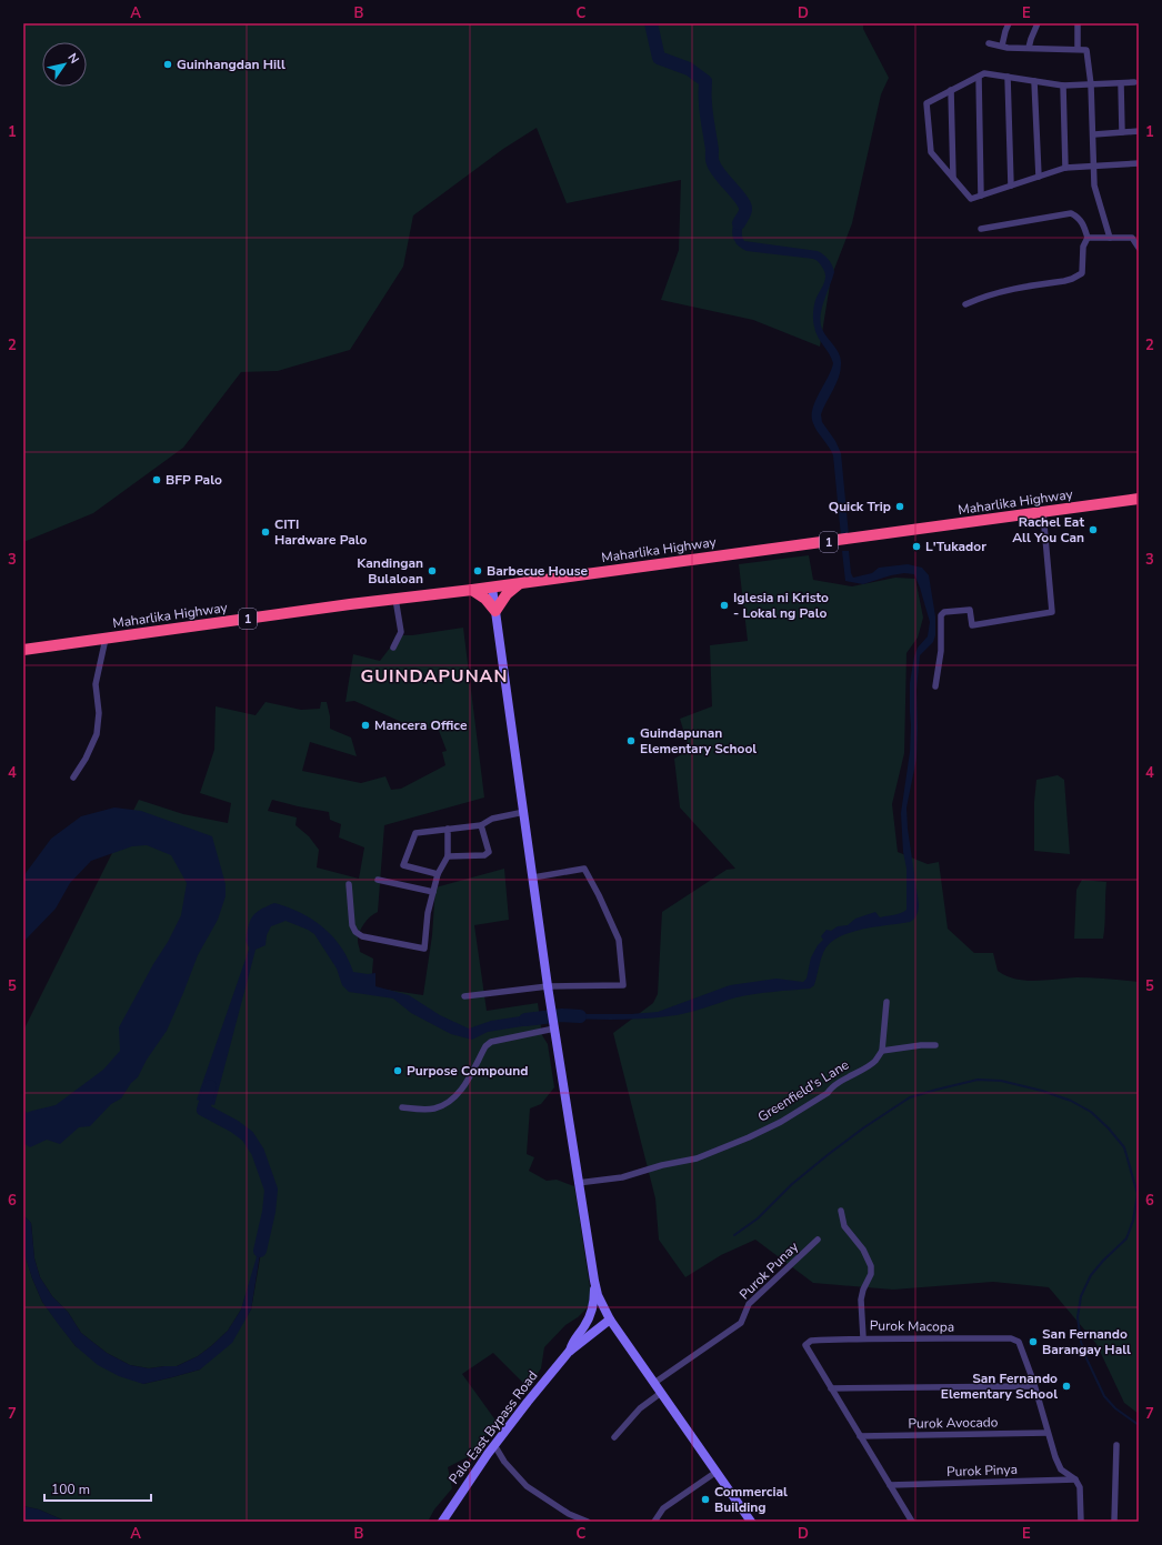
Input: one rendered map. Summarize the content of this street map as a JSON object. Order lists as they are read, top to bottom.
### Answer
{
  "streets": {
    "highway": ["Maharlika Highway", "1"],
    "main road": ["Palo East Bypass Road"],
    "street": [
      "Greenfield's Lane",
      "Purok Punay",
      "Purok Macopa",
      "Purok Avocado",
      "Purok Pinya"
    ]
  },
  "districts": ["GUINDAPUNAN"],
  "places": [
    "Guinhangdan Hill",
    "BFP Palo",
    "Quick Trip",
    "Rachel Eat All You Can",
    "CITI Hardware Palo",
    "L'Tukador",
    "Kandingan Bulaloan",
    "Barbecue House",
    "Iglesia ni Kristo - Lokal ng Palo",
    "Mancera Office",
    "Guindapunan Elementary School",
    "Purpose Compound",
    "San Fernando Barangay Hall",
    "San Fernando Elementary School",
    "Commercial Building"
  ],
  "scale_bar": "100 m",
  "north": "top right",
  "grid": {
    "columns": [
      "A",
      "B",
      "C",
      "D",
      "E"
    ],
    "rows": [
      "1",
      "2",
      "3",
      "4",
      "5",
      "6",
      "7"
    ]
  }
}
